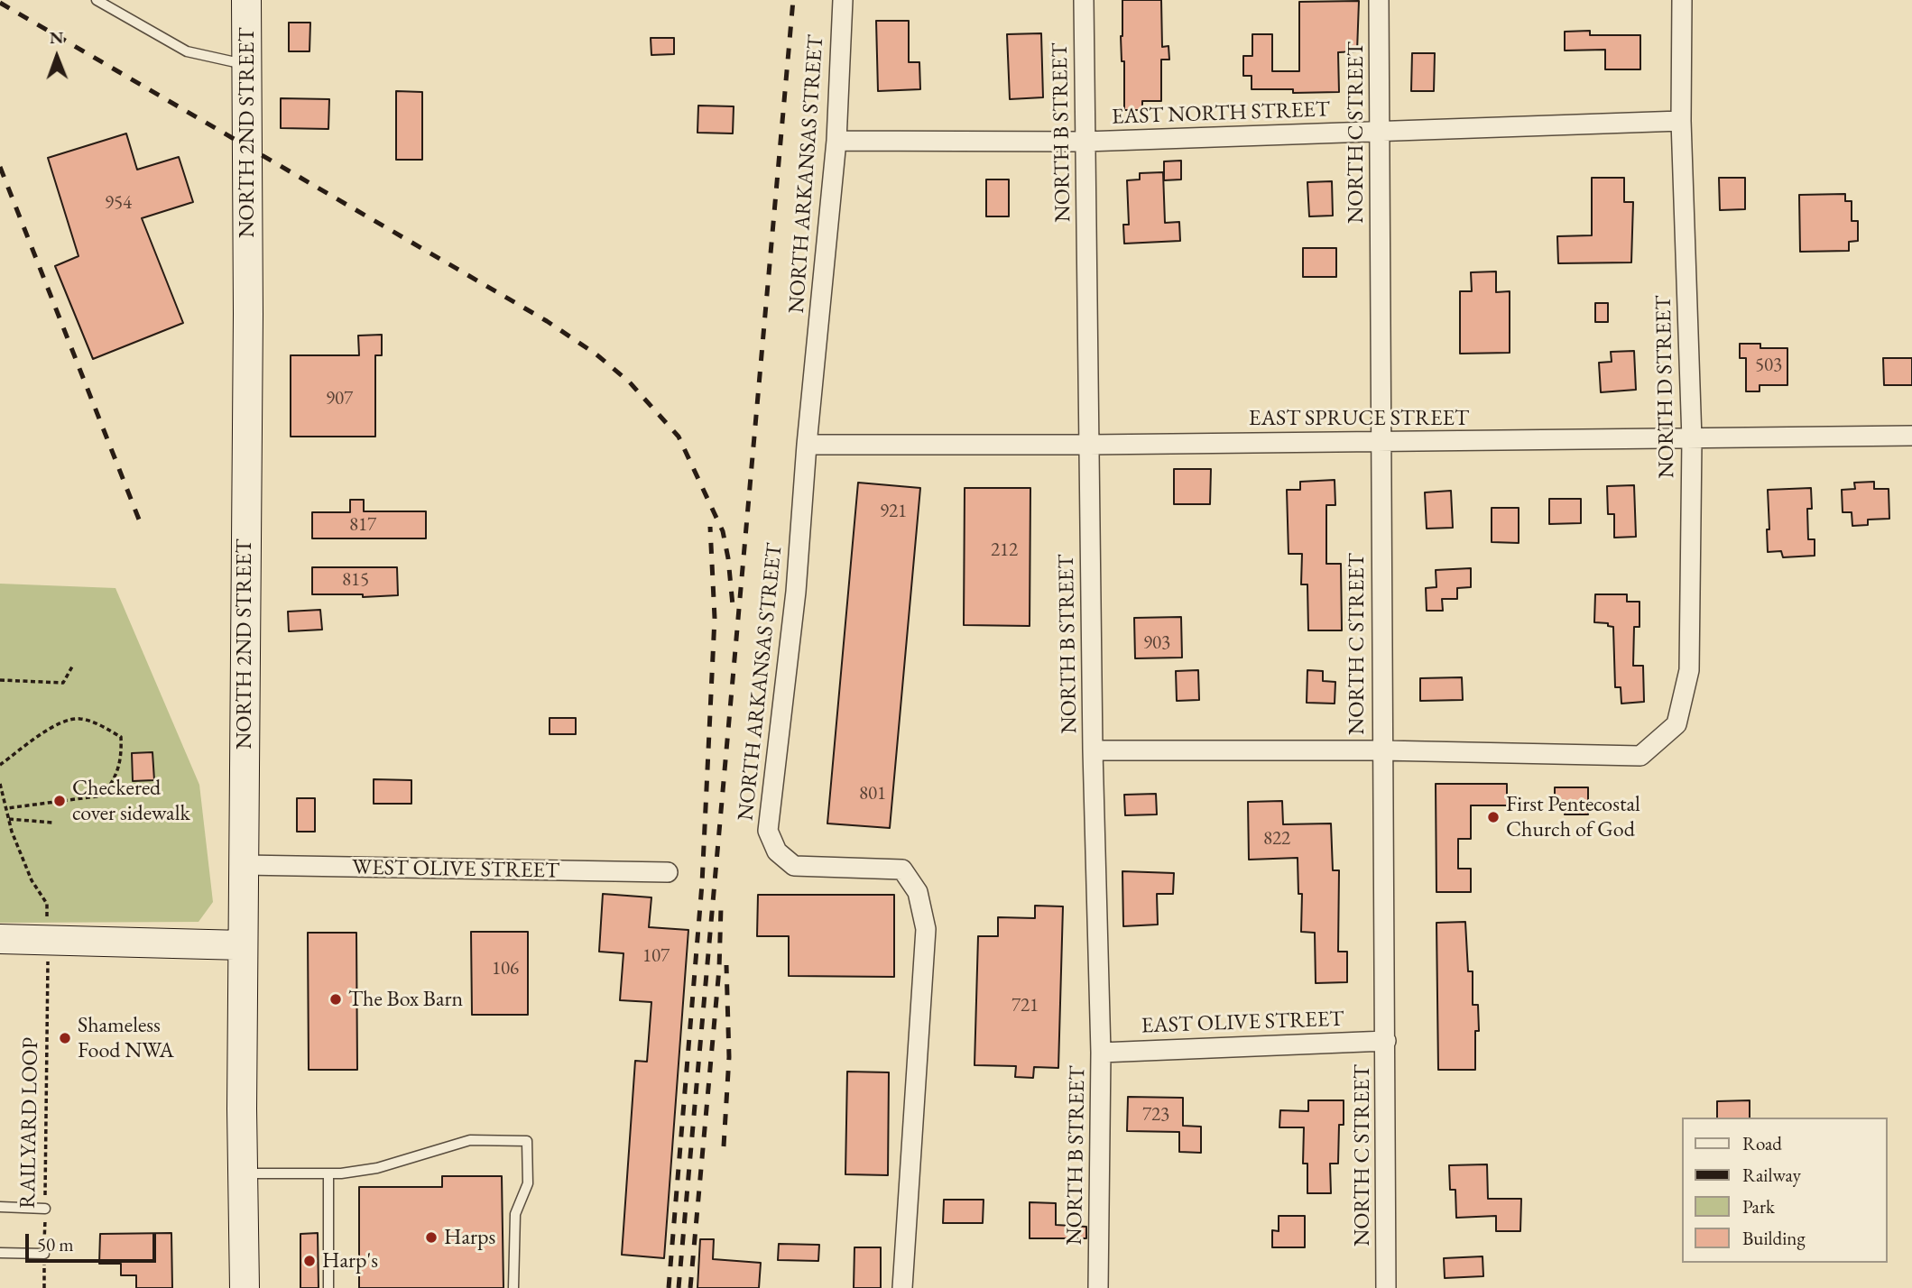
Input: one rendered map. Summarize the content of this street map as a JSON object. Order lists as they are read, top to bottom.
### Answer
{
  "streets": {
    "main road": ["NORTH 2ND STREET"],
    "street": [
      "EAST NORTH STREET",
      "NORTH B STREET",
      "NORTH C STREET",
      "NORTH ARKANSAS STREET",
      "NORTH D STREET",
      "EAST SPRUCE STREET",
      "WEST OLIVE STREET",
      "EAST OLIVE STREET"
    ],
    "path": ["RAILYARD LOOP"]
  },
  "crossings": [
    ["EAST NORTH STREET", "NORTH B STREET"],
    ["EAST NORTH STREET", "NORTH C STREET"],
    ["EAST NORTH STREET", "NORTH ARKANSAS STREET"],
    ["EAST NORTH STREET", "NORTH D STREET"],
    ["NORTH 2ND STREET", "WEST OLIVE STREET"],
    ["NORTH B STREET", "EAST SPRUCE STREET"],
    ["NORTH B STREET", "EAST OLIVE STREET"],
    ["NORTH C STREET", "NORTH D STREET"],
    ["NORTH C STREET", "EAST SPRUCE STREET"],
    ["NORTH C STREET", "EAST OLIVE STREET"],
    ["NORTH ARKANSAS STREET", "EAST SPRUCE STREET"],
    ["NORTH D STREET", "EAST SPRUCE STREET"]
  ],
  "places": [
    "Checkered cover sidewalk",
    "First Pentecostal Church of God",
    "The Box Barn",
    "Shameless Food NWA",
    "Harps",
    "Harp's"
  ],
  "house_numbers": [
    "954",
    "503",
    "907",
    "921",
    "817",
    "212",
    "815",
    "903",
    "801",
    "822",
    "107",
    "106",
    "721",
    "723"
  ],
  "legend": [
    "Road",
    "Railway",
    "Park",
    "Building"
  ],
  "scale_bar": "50 m",
  "north": "top"
}
